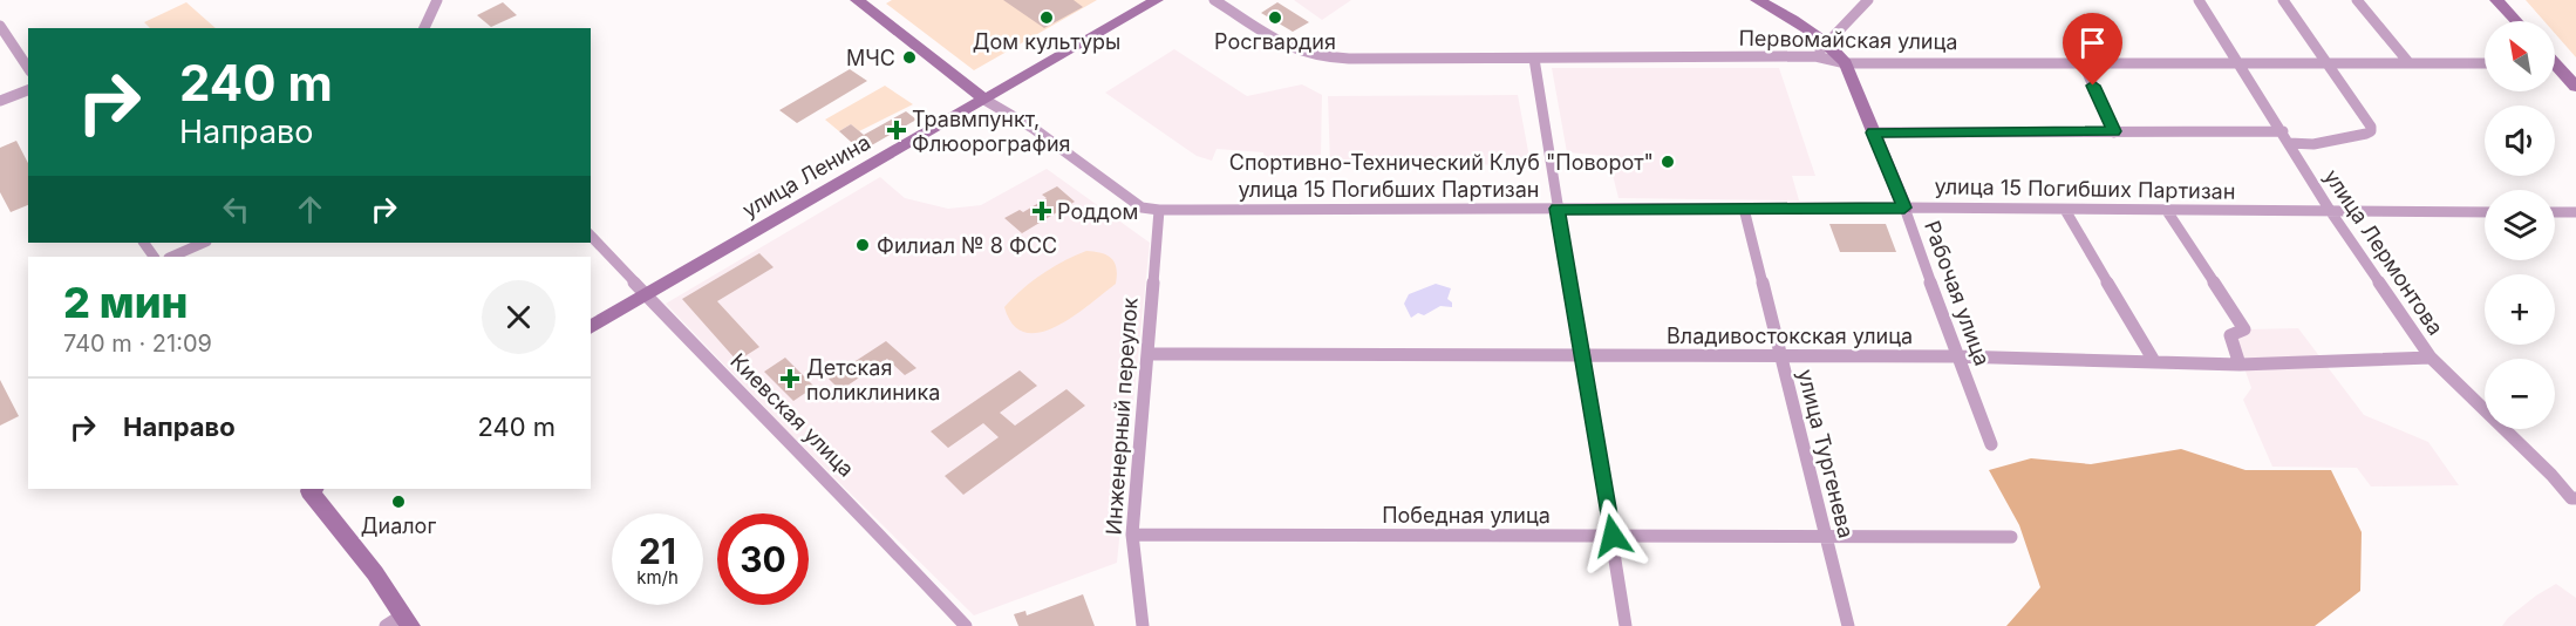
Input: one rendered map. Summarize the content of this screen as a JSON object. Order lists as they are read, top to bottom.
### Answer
{
  "streets": {
    "main road": ["улица Ленина", "улица 15 Погибших Партизан", "Рабочая улица"],
    "street": [
      "Первомайская улица",
      "улица Лермонтова",
      "Владивостокская улица",
      "Киевская улица",
      "Инженерный переулок",
      "улица Тургенева",
      "Победная улица"
    ]
  },
  "crossings": [
    ["Первомайская улица", "улица Лермонтова"],
    ["Первомайская улица", "Рабочая улица"],
    ["улица Ленина", "улица 15 Погибших Партизан"],
    ["улица Ленина", "Киевская улица"],
    ["улица 15 Погибших Партизан", "улица Лермонтова"],
    ["улица 15 Погибших Партизан", "Рабочая улица"],
    ["улица 15 Погибших Партизан", "Инженерный переулок"],
    ["улица 15 Погибших Партизан", "улица Тургенева"],
    ["улица Лермонтова", "Владивостокская улица"],
    ["Рабочая улица", "Владивостокская улица"],
    ["Владивостокская улица", "Инженерный переулок"],
    ["Владивостокская улица", "улица Тургенева"],
    ["Инженерный переулок", "Победная улица"],
    ["улица Тургенева", "Победная улица"]
  ],
  "places": {
    "other": [
      "Дом культуры",
      "Росгвардия",
      "МЧС",
      "Спортивно-Технический Клуб \"Поворот\"",
      "Филиал № 8 ФСС",
      "Диалог"
    ],
    "health": ["Травмпункт, Флюорография", "Роддом", "Детская поликлиника"]
  },
  "north": "top left",
  "page": {
    "map_buttons": ["+", "−"],
    "turn": ["240 m", "Направо"],
    "heading": ["2 мин", "740 m · 21:09"],
    "list": [
      {
        "name": "Направо",
        "value": "240 m"
      }
    ],
    "speed": "21 km/h",
    "limit": "30"
  }
}
